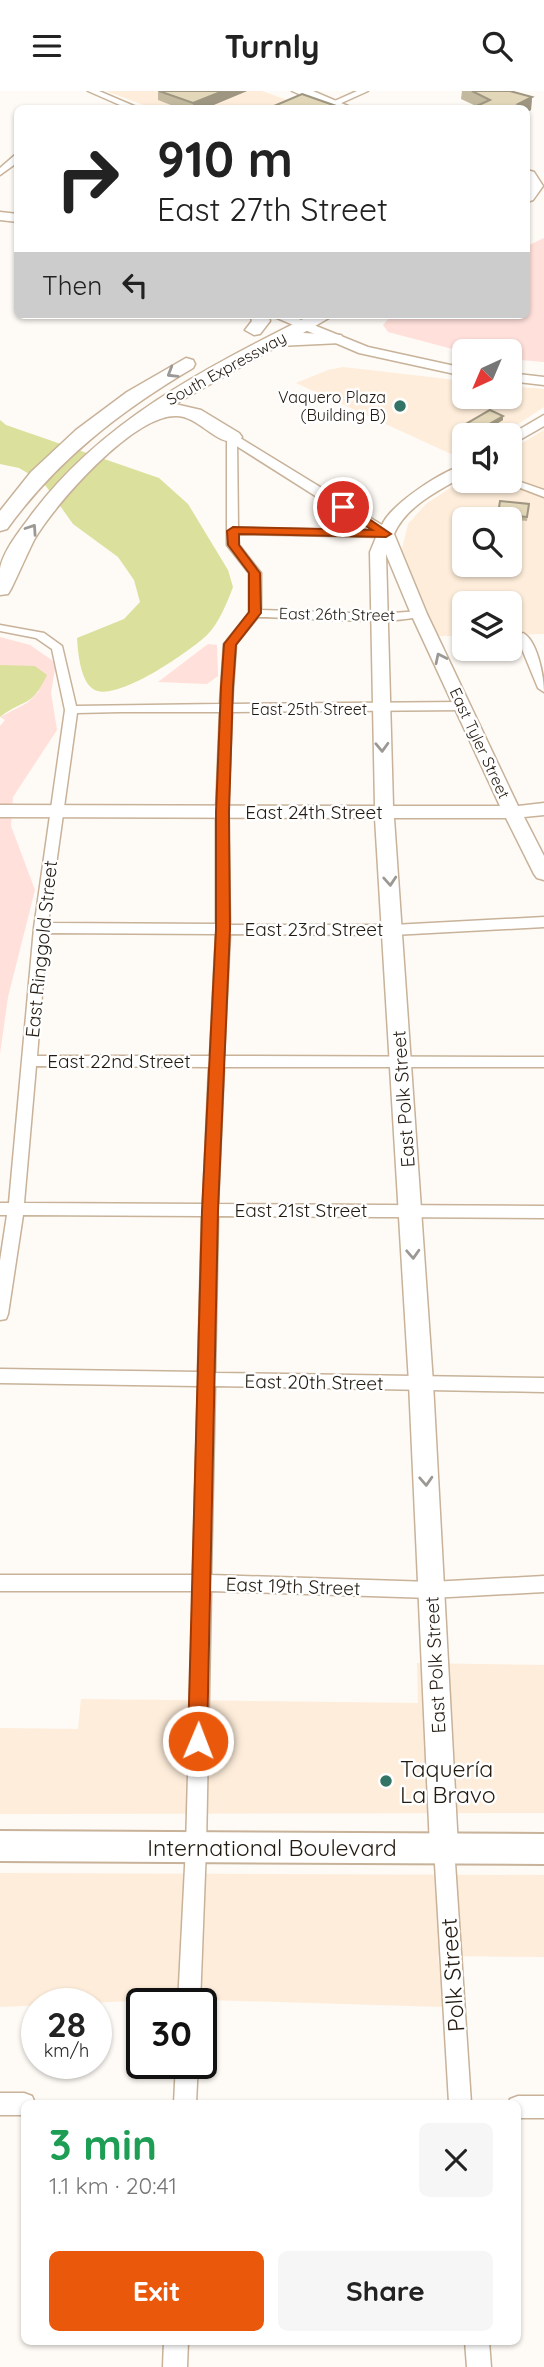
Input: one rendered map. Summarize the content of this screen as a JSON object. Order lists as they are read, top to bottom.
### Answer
{
  "streets": {
    "highway": ["South Expressway"],
    "main road": ["International Boulevard"],
    "street": [
      "East 26th Street",
      "East 25th Street",
      "East Tyler Street",
      "East 24th Street",
      "East 23rd Street",
      "East Ringgold Street",
      "East 22nd Street",
      "East Polk Street",
      "East 21st Street",
      "East 20th Street",
      "East 19th Street",
      "Polk Street"
    ]
  },
  "crossings": [
    ["East 26th Street", "East Tyler Street"],
    ["East 26th Street", "East Polk Street"],
    ["East 25th Street", "East Tyler Street"],
    ["East 25th Street", "East Ringgold Street"],
    ["East 25th Street", "East Polk Street"],
    ["East Tyler Street", "East 24th Street"],
    ["East Tyler Street", "East Polk Street"],
    ["East 24th Street", "East Ringgold Street"],
    ["East 24th Street", "East Polk Street"],
    ["East 23rd Street", "East Ringgold Street"],
    ["East 23rd Street", "East Polk Street"],
    ["East Ringgold Street", "East 22nd Street"],
    ["East Ringgold Street", "East 21st Street"],
    ["East 22nd Street", "East Polk Street"],
    ["East Polk Street", "East 21st Street"],
    ["East Polk Street", "East 20th Street"],
    ["East Polk Street", "East 19th Street"],
    ["East Polk Street", "International Boulevard"],
    ["East Polk Street", "Polk Street"],
    ["International Boulevard", "Polk Street"]
  ],
  "places": ["Vaquero Plaza (Building B)", "Taquería La Bravo"],
  "north": "bottom left",
  "page": {
    "header": "Turnly",
    "turn": ["910 m", "East 27th Street"],
    "then": "Then",
    "speed": "28 km/h",
    "limit": "30",
    "heading": ["3 min", "1.1 km · 20:41"],
    "buttons": ["Exit", "Share"]
  }
}
